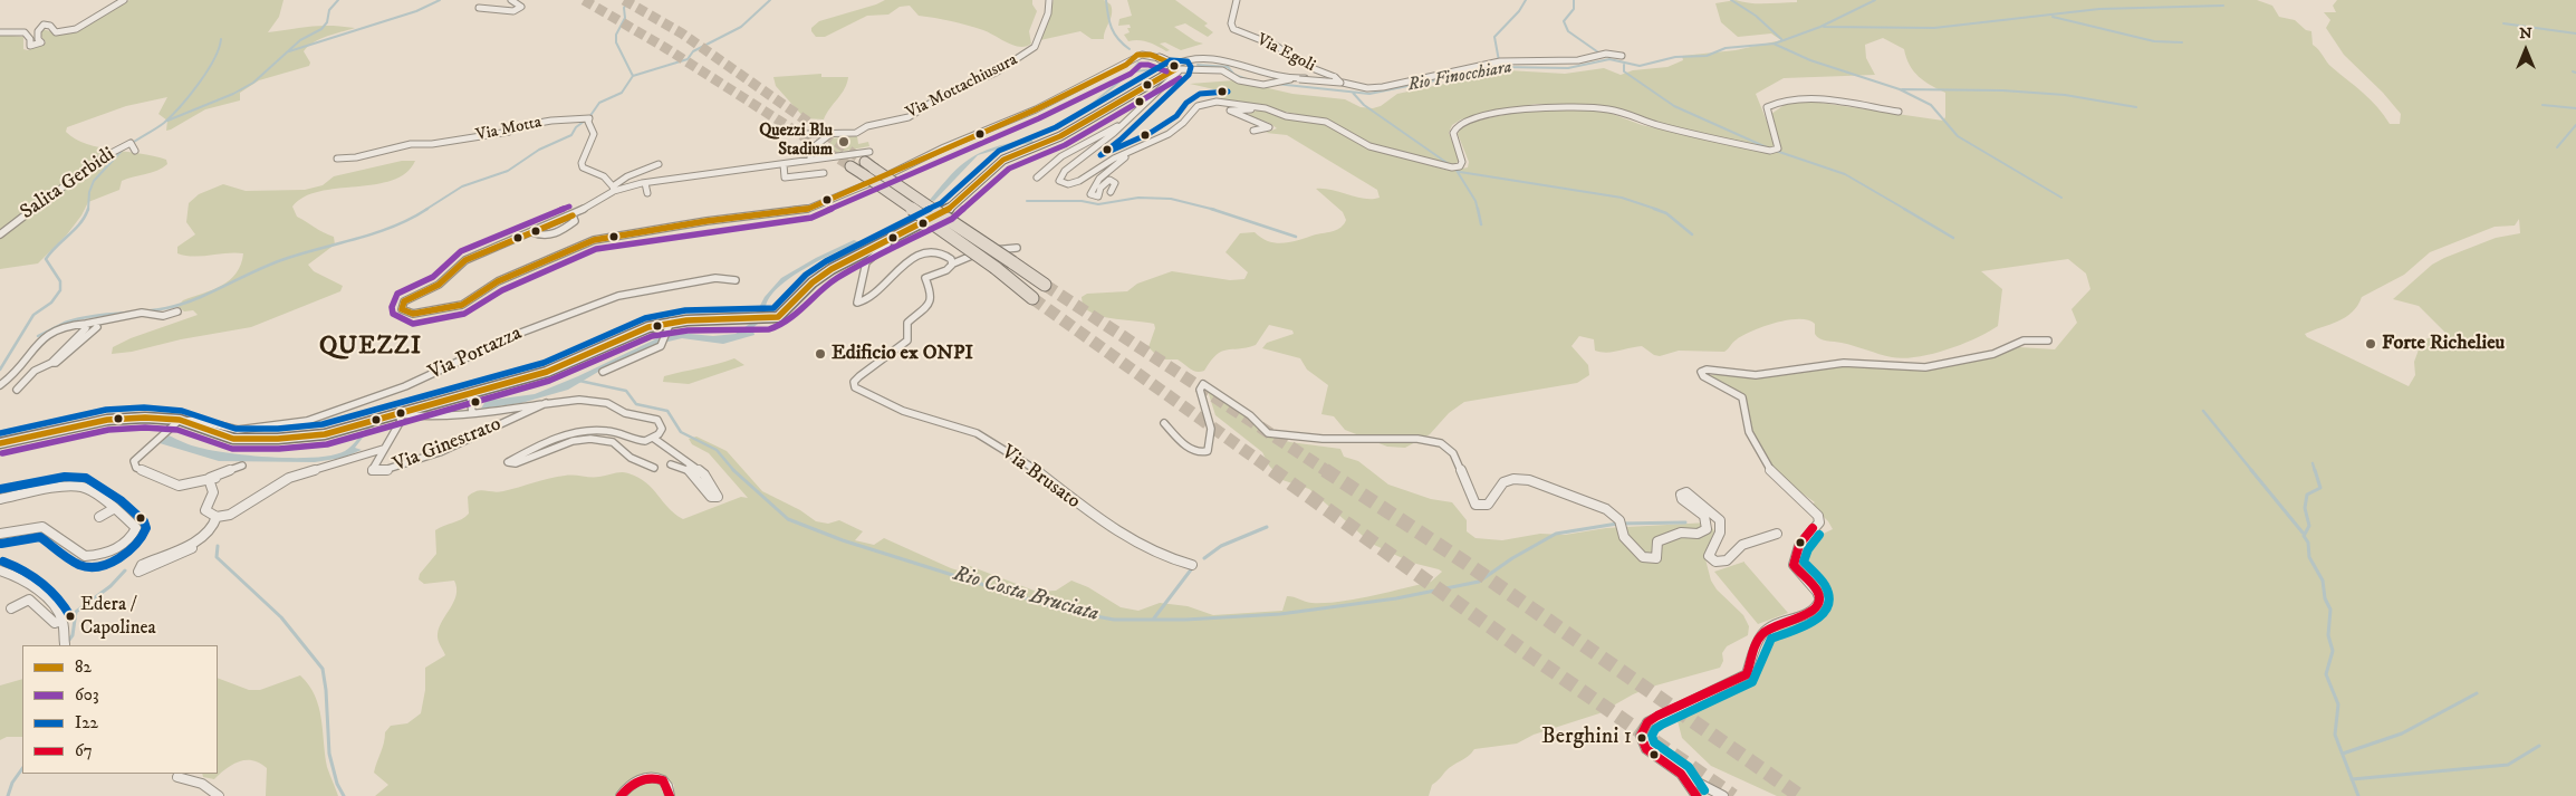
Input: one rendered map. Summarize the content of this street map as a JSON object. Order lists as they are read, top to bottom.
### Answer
{
  "streets": {
    "street": [
      "Via Egoli",
      "Via Mottachiusura",
      "Via Motta",
      "Salita Gerbidi",
      "Via Portazza",
      "Via Ginestrato",
      "Via Brusato"
    ]
  },
  "districts": ["QUEZZI"],
  "water": ["Rio Finocchiara", "Rio Costa Bruciata"],
  "places": [
    "Quezzi Blu Stadium",
    "Forte Richelieu",
    "Edificio ex ONPI",
    "Edera / Capolinea",
    "Berghini 1"
  ],
  "lines": [
    "transit line 82",
    "transit line I22",
    "transit line 603",
    "transit line 67"
  ],
  "legend": [
    "82",
    "603",
    "I22",
    "67"
  ],
  "north": "top"
}
